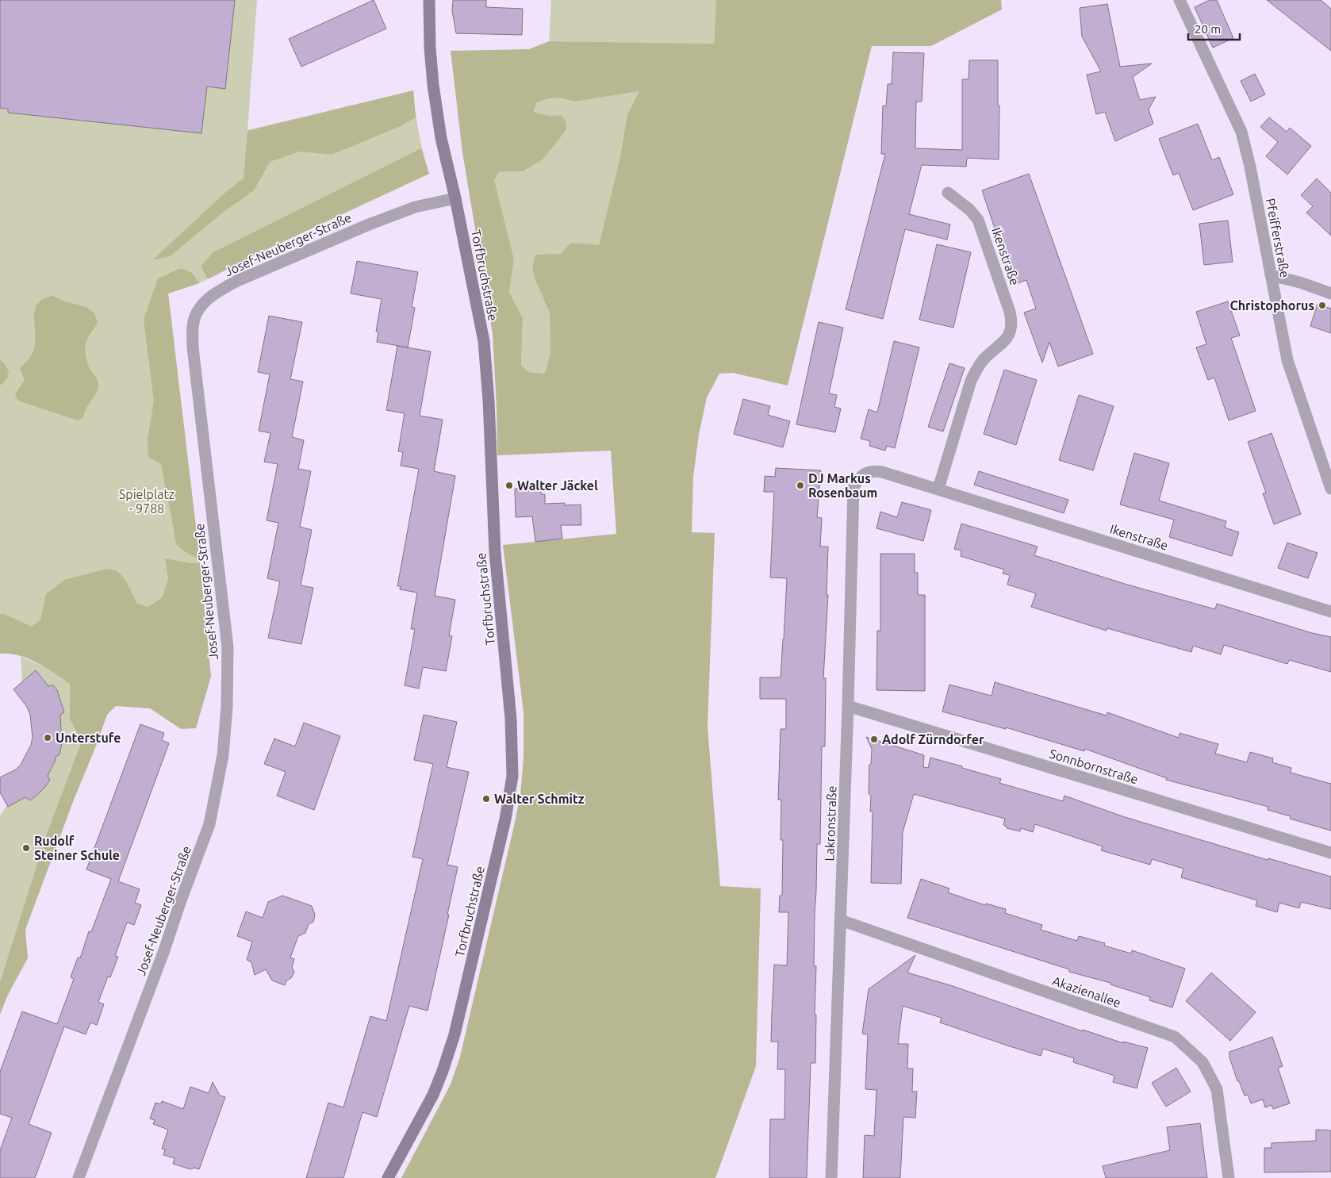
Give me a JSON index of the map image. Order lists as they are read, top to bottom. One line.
{"streets":{"main road":["Torfbruchstraße"],"street":["Pfeifferstraße","Josef-Neuberger-Straße","Ikenstraße","Sonnbornstraße","Lakronstraße","Akazienallee"]},"crossings":[["Josef-Neuberger-Straße","Torfbruchstraße"],["Ikenstraße","Lakronstraße"],["Sonnbornstraße","Lakronstraße"],["Lakronstraße","Akazienallee"]],"parks":["Spielplatz - 9788"],"places":["Christophorus","Walter Jäckel","DJ Markus Rosenbaum","Unterstufe","Adolf Zürndorfer","Walter Schmitz","Rudolf Steiner Schule"],"scale_bar":"20 m"}
